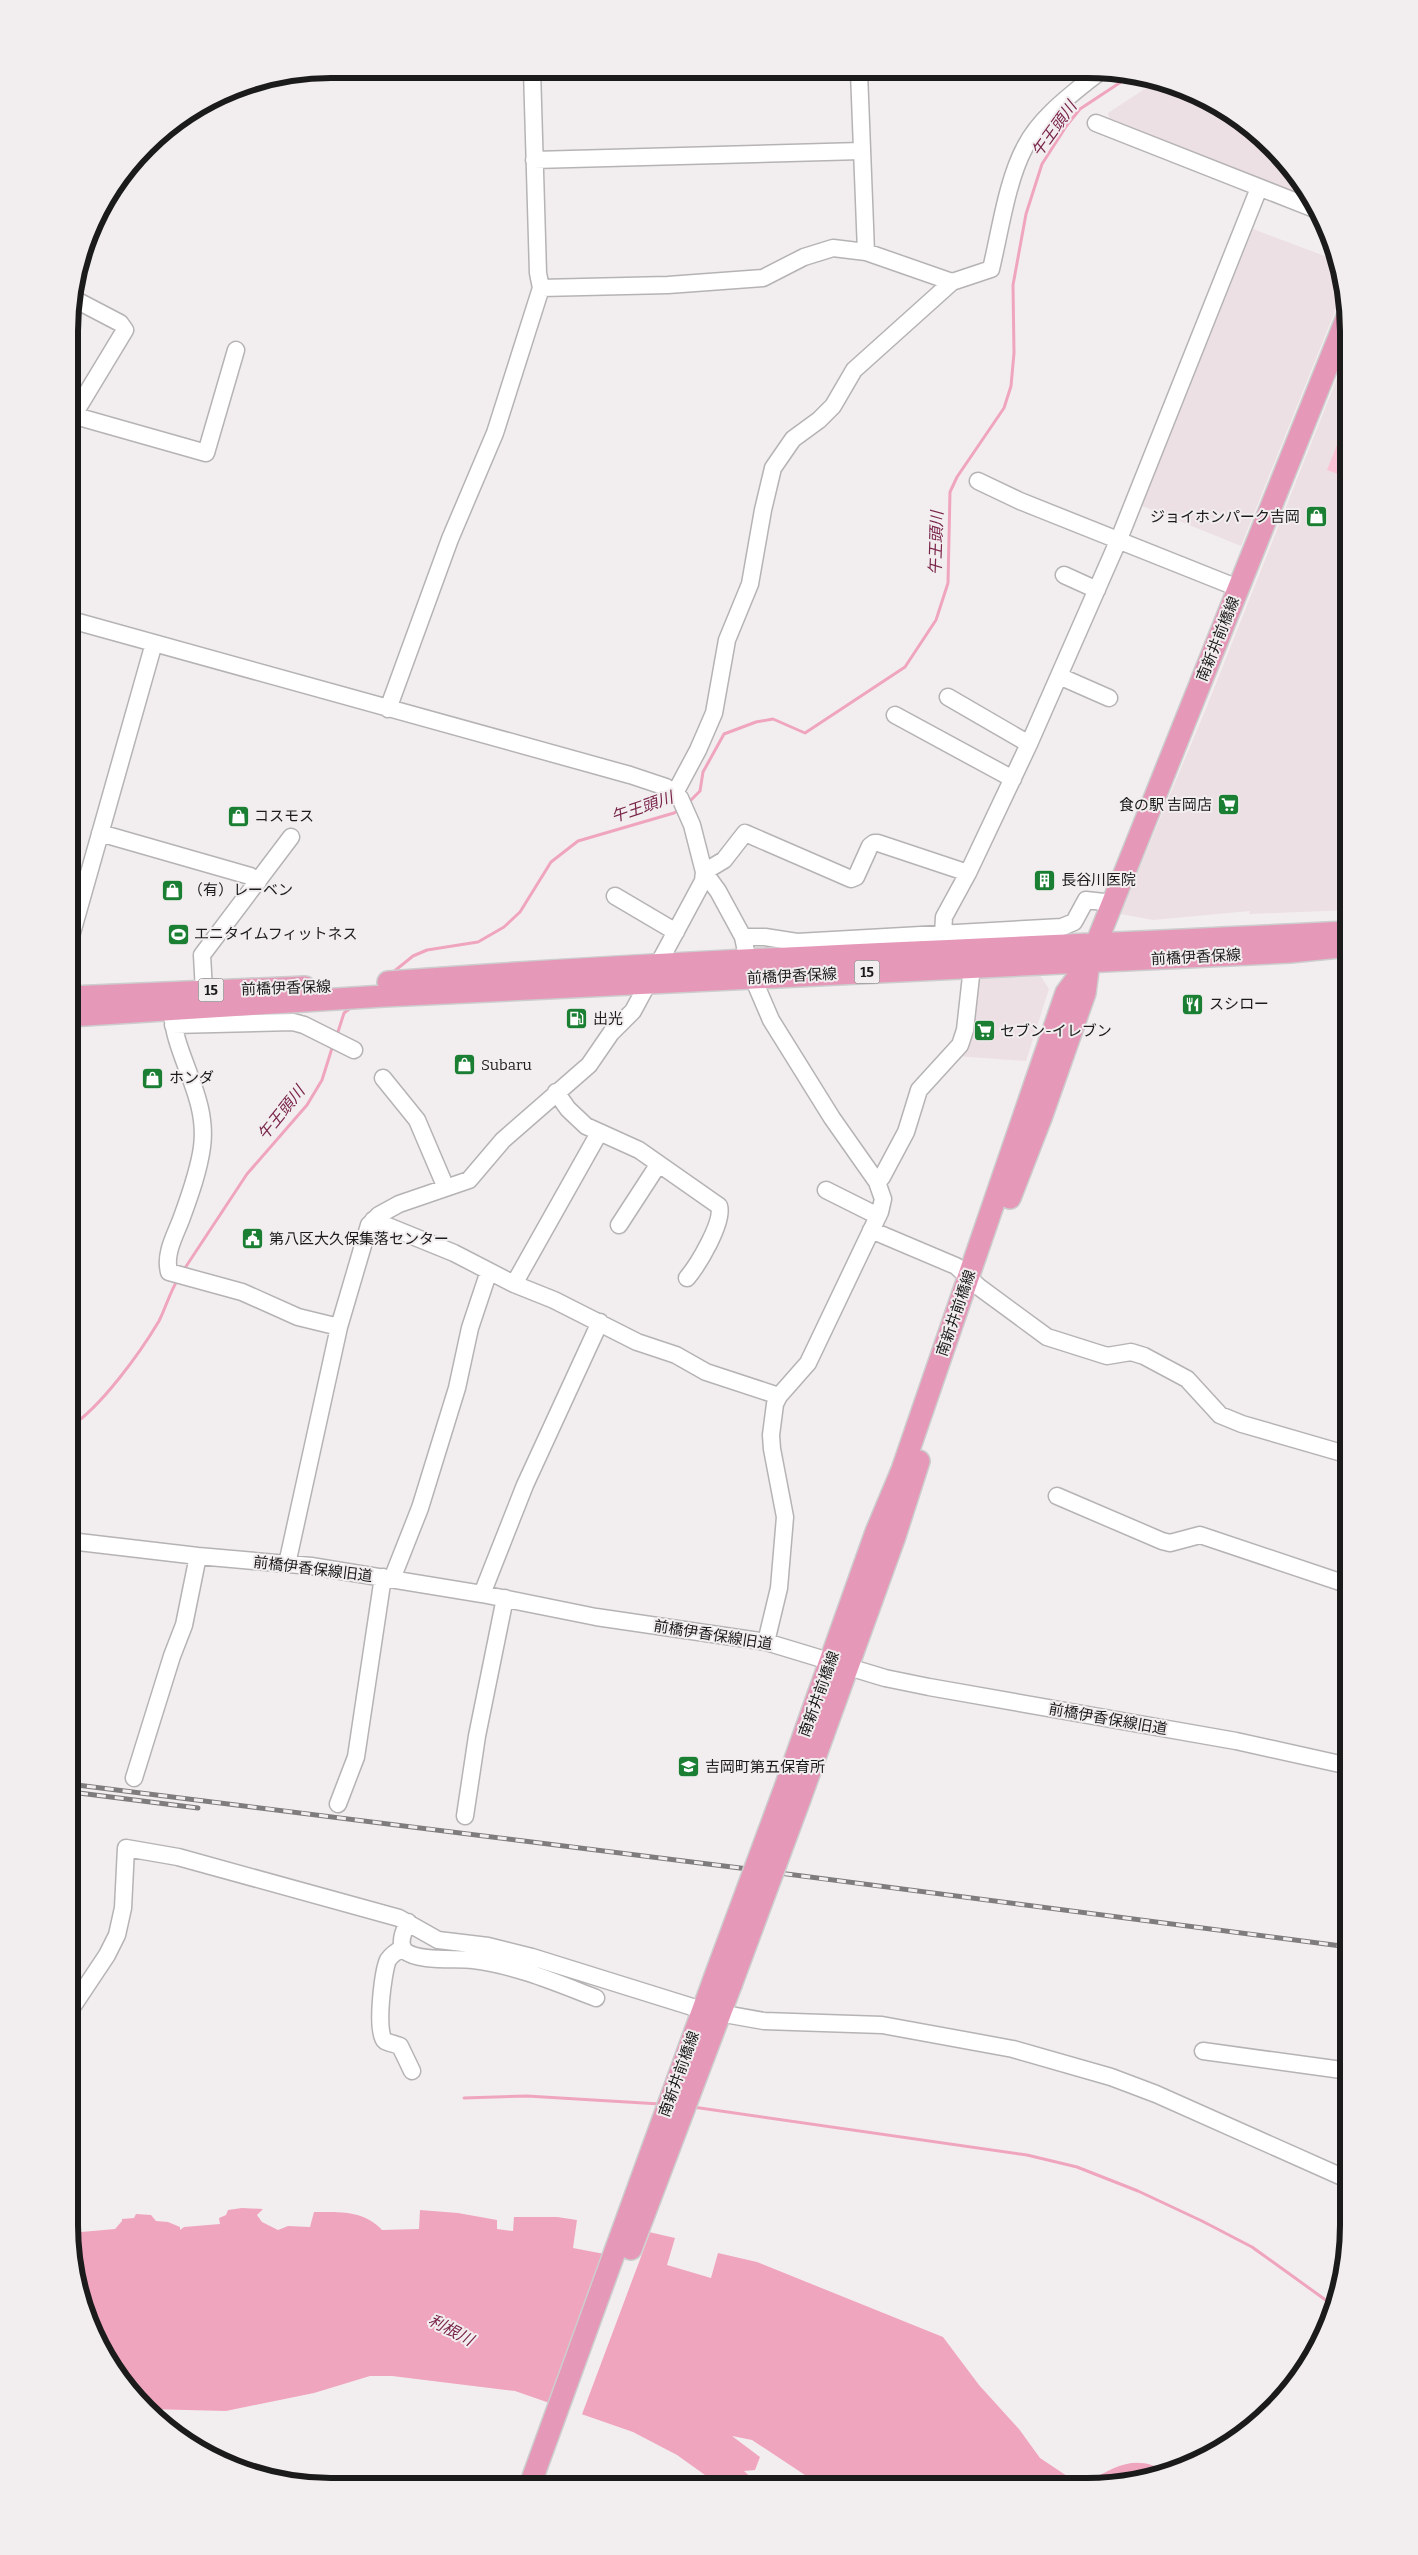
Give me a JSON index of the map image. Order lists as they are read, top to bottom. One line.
{"streets":{"main road":["南新井前橋線","前橋伊香保線","15"],"street":["前橋伊香保線旧道"]},"crossings":[["南新井前橋線","前橋伊香保線"],["南新井前橋線","前橋伊香保線旧道"]],"water":["午王頭川","利根川"],"places":{"shop":["ジョイホンパーク吉岡","コスモス","（有）レーベン","Subaru","ホンダ"],"supermarket":["食の駅 吉岡店","セブン-イレブン"],"building":["長谷川医院"],"sports":["エニタイムフィットネス"],"restaurant":["スシロー"],"fuel station":["出光"],"public building":["第八区大久保集落センター"],"school or university":["吉岡町第五保育所"]}}
